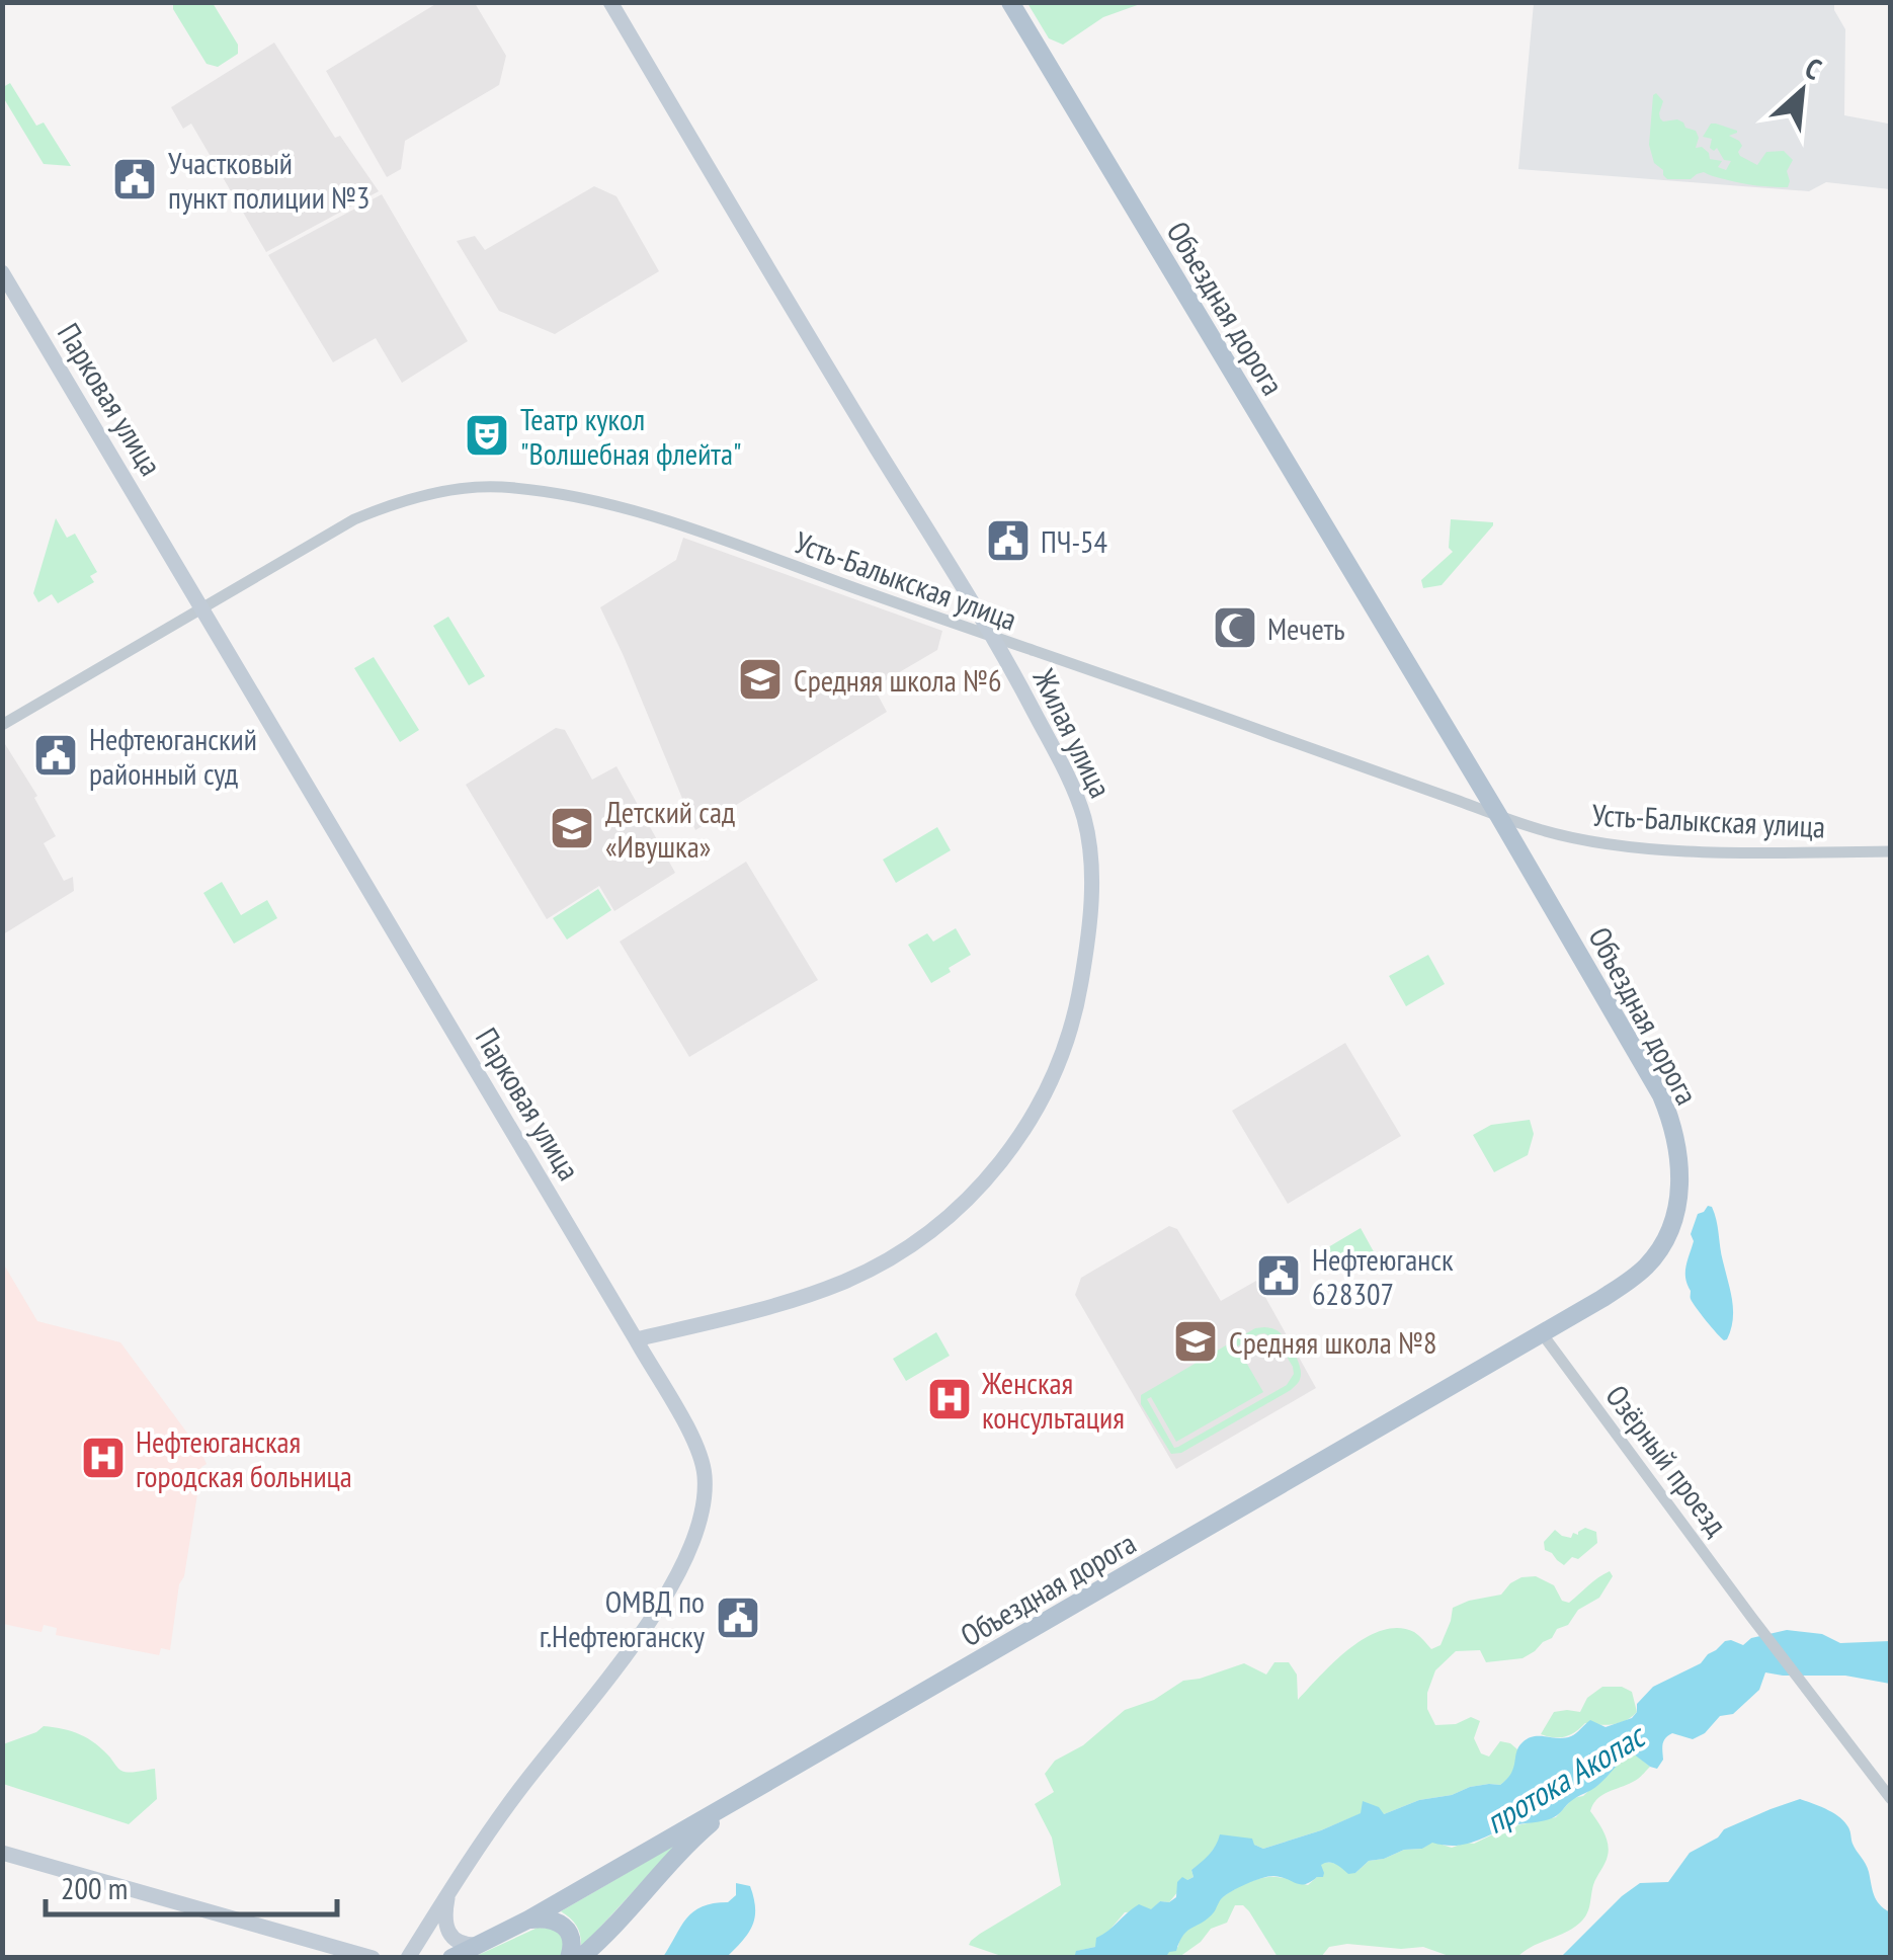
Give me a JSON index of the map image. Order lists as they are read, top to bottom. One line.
{"streets":{"main road":["Объездная дорога","Парковая улица","Жилая улица"],"street":["Усть-Балыкская улица","Озёрный проезд"]},"crossings":[["Объездная дорога","Усть-Балыкская улица"],["Объездная дорога","Озёрный проезд"],["Парковая улица","Усть-Балыкская улица"],["Парковая улица","Жилая улица"],["Усть-Балыкская улица","Жилая улица"]],"water":["протока Акопас"],"places":{"public building":["Участковый пункт полиции №3","ПЧ-54","Нефтеюганский районный суд","Нефтеюганск 628307","ОМВД по г.Нефтеюганску"],"theatre":["Театр кукол \"Волшебная флейта\""],"mosque":["Мечеть"],"school or university":["Средняя школа №6","Детский сад «Ивушка»","Средняя школа №8"],"hospital":["Женская консультация","Нефтеюганская городская больница"]},"scale_bar":"200 m","north":"top right"}
